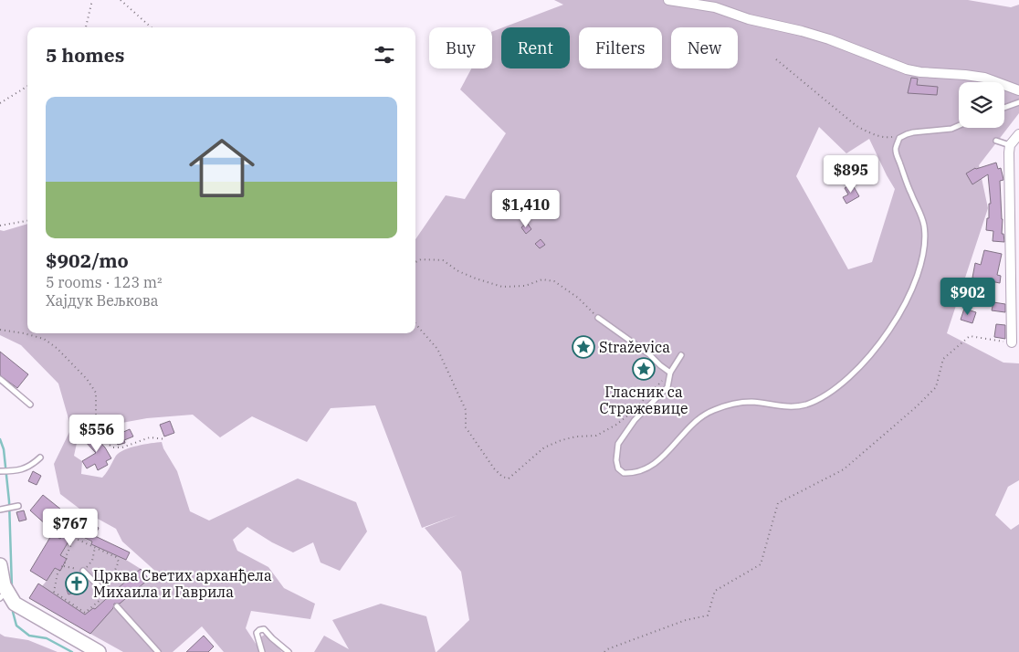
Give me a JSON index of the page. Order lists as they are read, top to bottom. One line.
{"places":{"place":["Straževica","Гласник са Стражевице"],"church":["Црква Светих арханђела Михаила и Гаврила"]},"page":{"chip":["Buy","Rent","Filters","New"],"heading":"5 homes","list":[{"name":"$902/mo","note":"5 rooms · 123 m² · Хајдук Вељкова"}],"price":["$895","$1,410","$902","$556","$767"]}}
